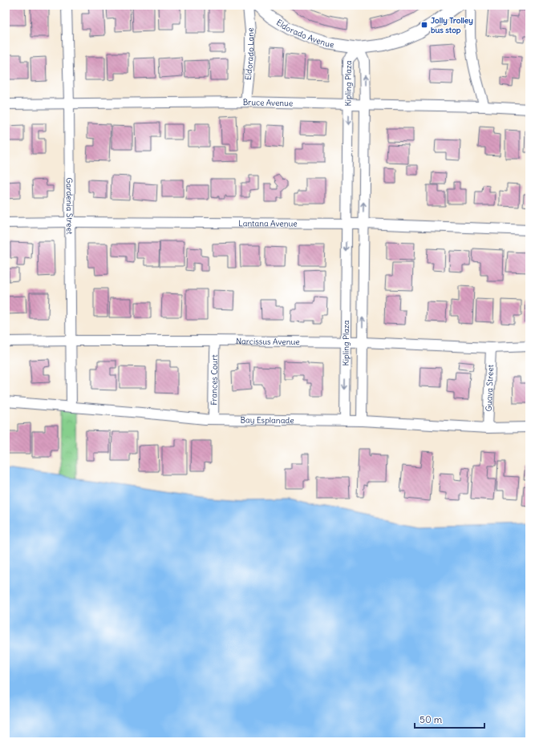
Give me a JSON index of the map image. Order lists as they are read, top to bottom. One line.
{"streets":{"street":["Eldorado Avenue","Eldorado Lane","Kipling Plaza","Bruce Avenue","Gardenia Street","Lantana Avenue","Narcissus Avenue","Frances Court","Guava Street","Bay Esplanade"]},"crossings":[["Eldorado Avenue","Kipling Plaza"],["Eldorado Lane","Bruce Avenue"],["Kipling Plaza","Bruce Avenue"],["Kipling Plaza","Lantana Avenue"],["Kipling Plaza","Narcissus Avenue"],["Kipling Plaza","Bay Esplanade"],["Bruce Avenue","Gardenia Street"],["Gardenia Street","Lantana Avenue"],["Gardenia Street","Narcissus Avenue"],["Gardenia Street","Bay Esplanade"],["Narcissus Avenue","Frances Court"],["Narcissus Avenue","Guava Street"],["Frances Court","Bay Esplanade"],["Guava Street","Bay Esplanade"]],"places":{"transit":["Jolly Trolley bus stop"]},"scale_bar":"50 m"}
